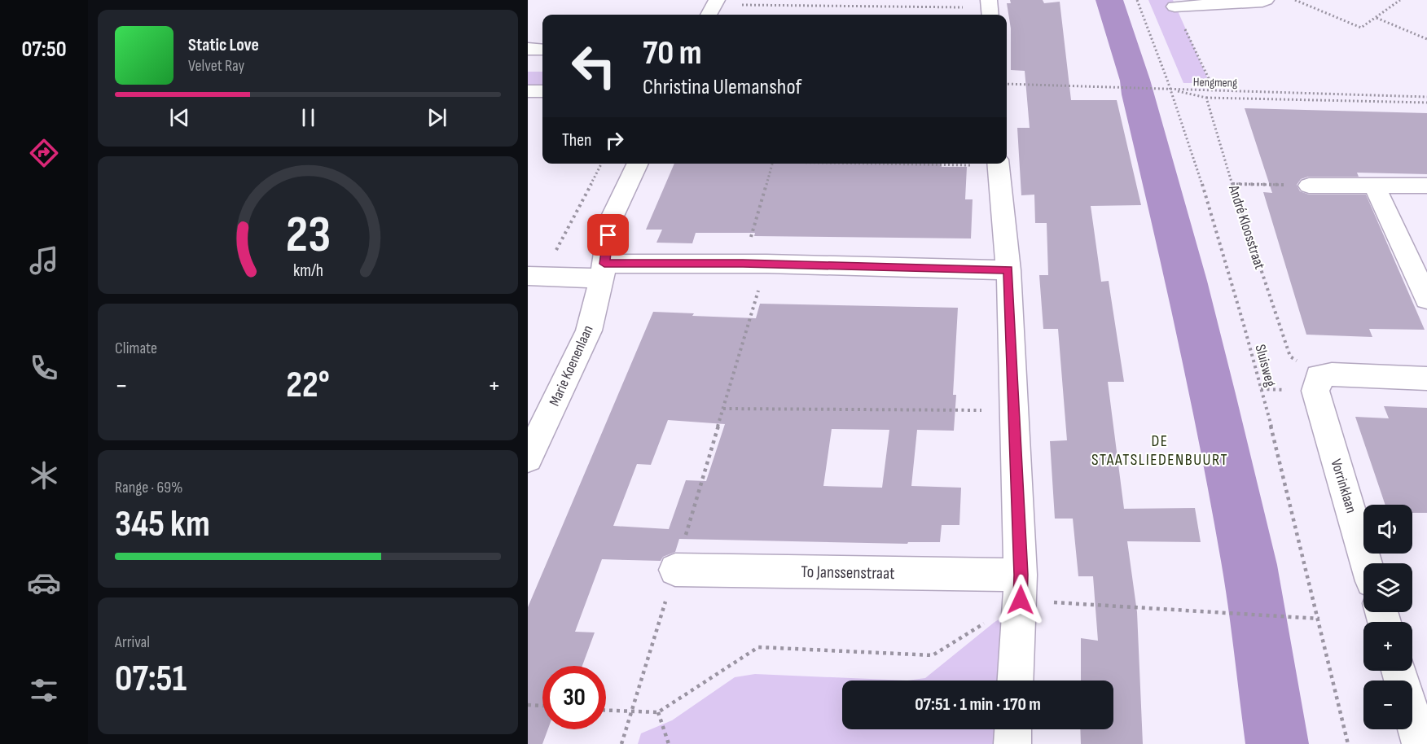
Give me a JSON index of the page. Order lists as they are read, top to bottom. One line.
{"streets":{"street":["Marie Koenenlaan","Vorrinklaan","To Janssenstraat"],"path":["Hengmeng","André Kloosstraat","Sluisweg"]},"crossings":[["Hengmeng","Sluisweg"],["André Kloosstraat","Vorrinklaan"]],"districts":["DE STAATSLIEDENBUURT"],"page":{"tabs":"07:50","turn":["70 m","Christina Ulemanshof"],"song":["Static Love","Velvet Ray"],"then":"Then","tile":["Climate",["Range · 69%","345 km"],["Arrival","07:51"]],"heat":["−","22°","+"],"map_buttons":["+","−"],"limit":"30","trip":"07:51 · 1 min · 170 m","gauge":["23","km/h"]}}
